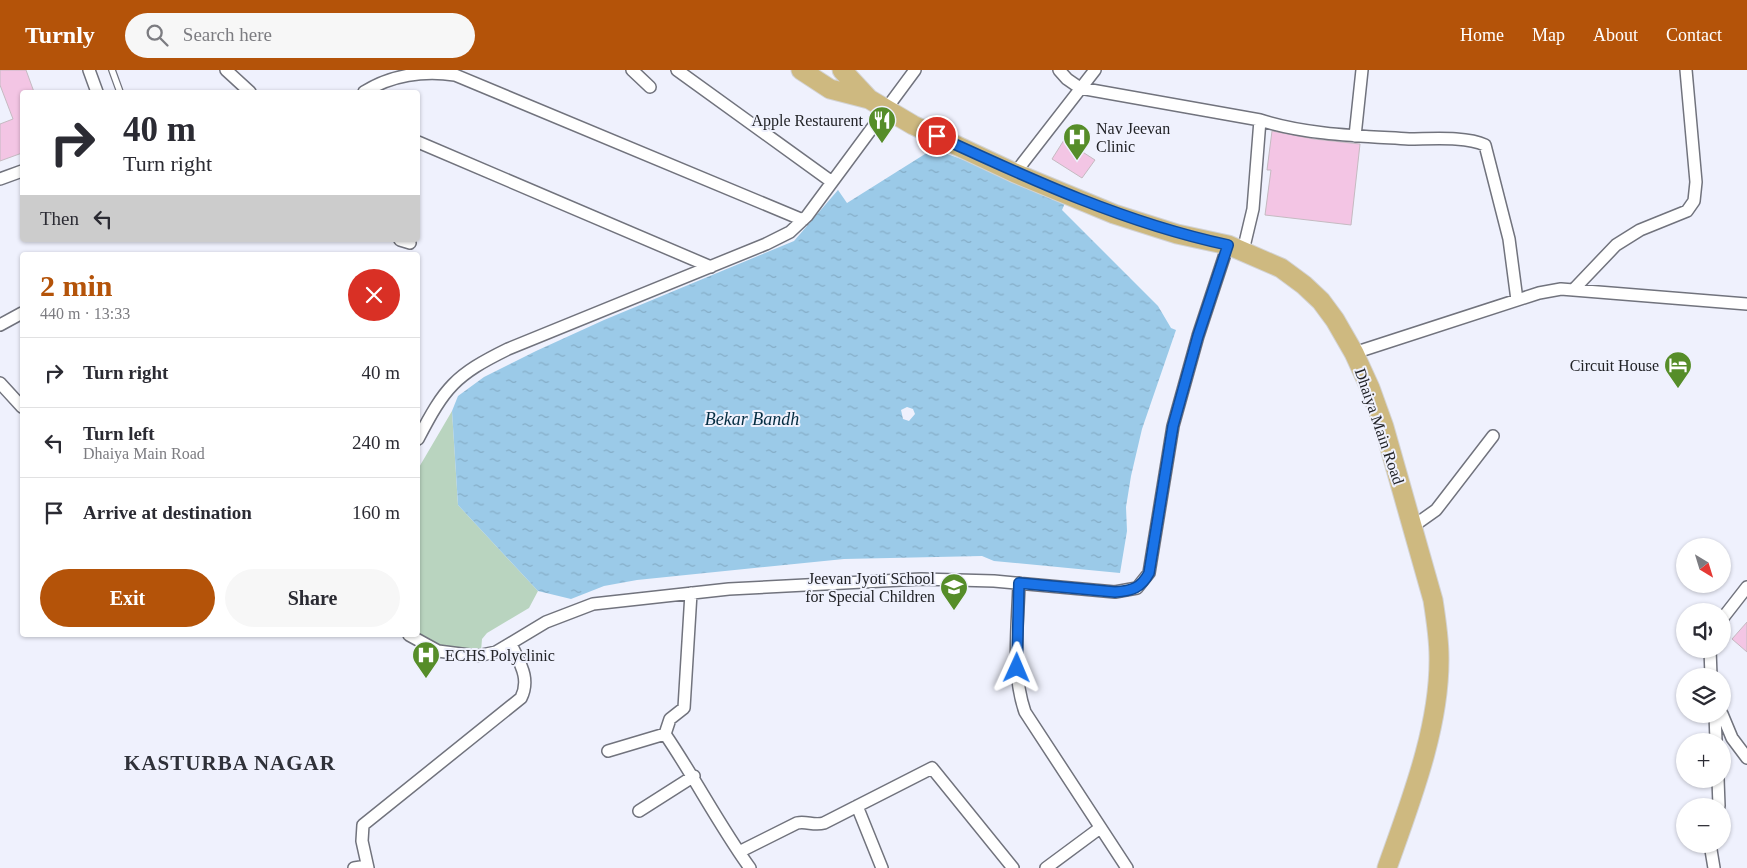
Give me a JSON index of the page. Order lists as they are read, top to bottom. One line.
{"streets":{"main road":["Dhaiya Main Road"]},"districts":["KASTURBA NAGAR"],"water":["Bekar Bandh"],"places":{"restaurant":["Apple Restaurent"],"hospital":["Nav Jeevan Clinic","ECHS Polyclinic"],"hotel":["Circuit House"],"school or university":["Jeevan Jyoti School for Special Children"]},"north":"bottom right","page":{"header":"Turnly","search":"Search here","nav":["Home","Map","About","Contact"],"turn":["40 m","Turn right"],"then":"Then","heading":["2 min","440 m · 13:33"],"list":[{"name":"Turn right","value":"40 m"},{"name":"Turn left","note":"Dhaiya Main Road","value":"240 m"},{"name":"Arrive at destination","value":"160 m"}],"map_buttons":["+","−"],"buttons":["Exit","Share"]}}
